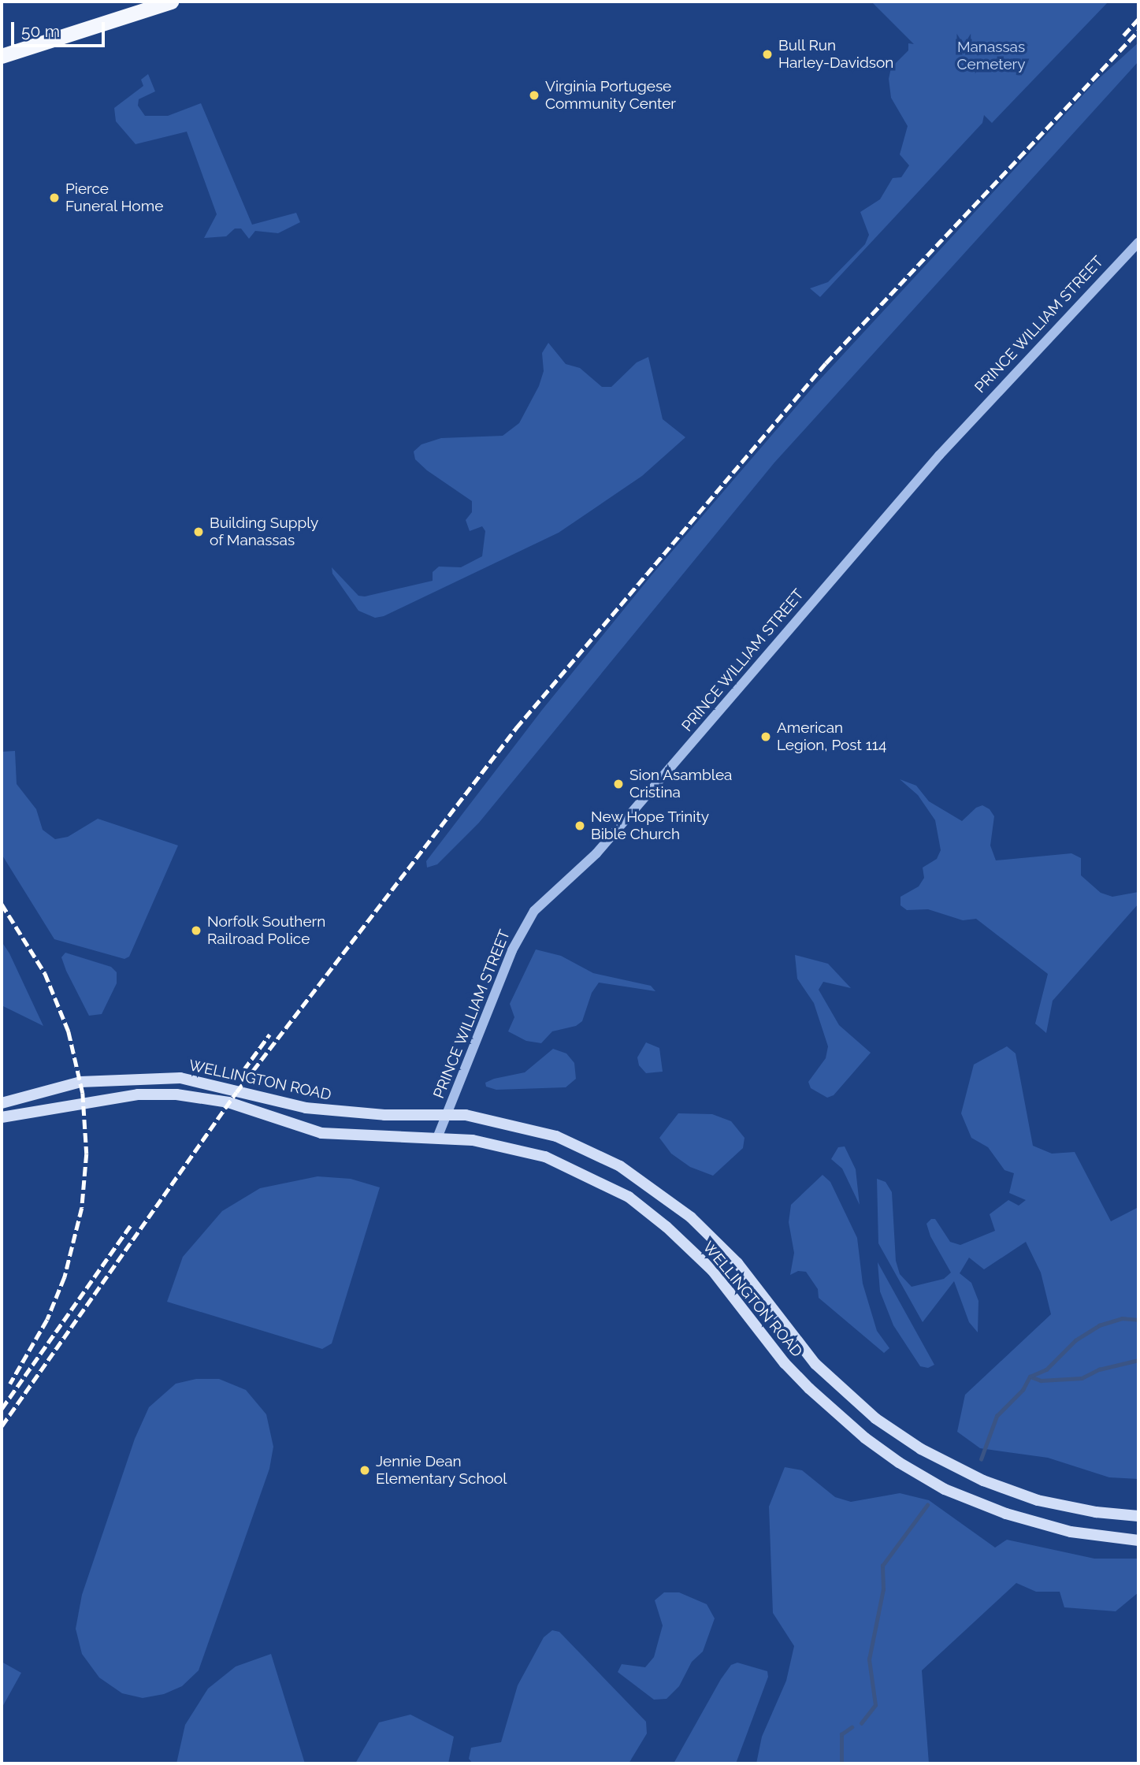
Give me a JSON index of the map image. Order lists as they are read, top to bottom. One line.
{"streets":{"main road":["WELLINGTON ROAD"],"street":["PRINCE WILLIAM STREET"]},"crossings":[["PRINCE WILLIAM STREET","WELLINGTON ROAD"]],"parks":["Manassas Cemetery"],"places":["Bull Run Harley-Davidson","Virginia Portugese Community Center","Pierce Funeral Home","Building Supply of Manassas","American Legion, Post 114","Sion Asamblea Cristina","New Hope Trinity Bible Church","Norfolk Southern Railroad Police","Jennie Dean Elementary School"],"scale_bar":"50 m"}
